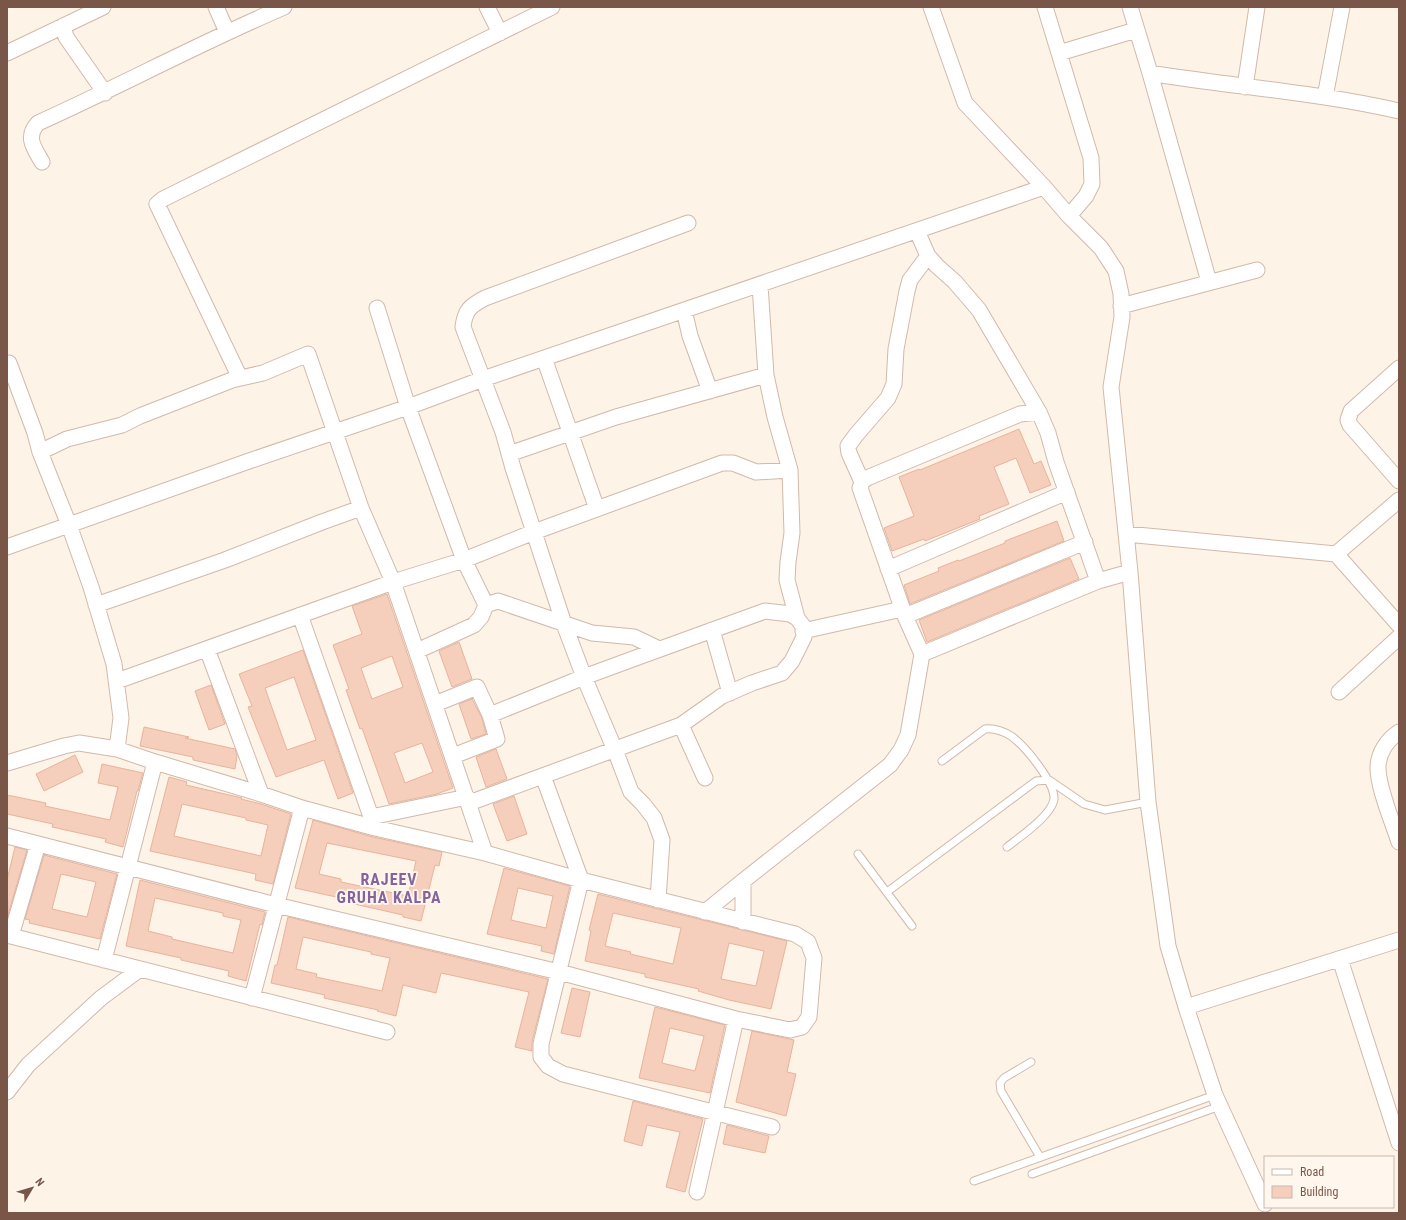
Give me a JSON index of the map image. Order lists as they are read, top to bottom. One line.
{"districts":["RAJEEV GRUHA KALPA"],"legend":["Road","Building"],"north":"top right"}
